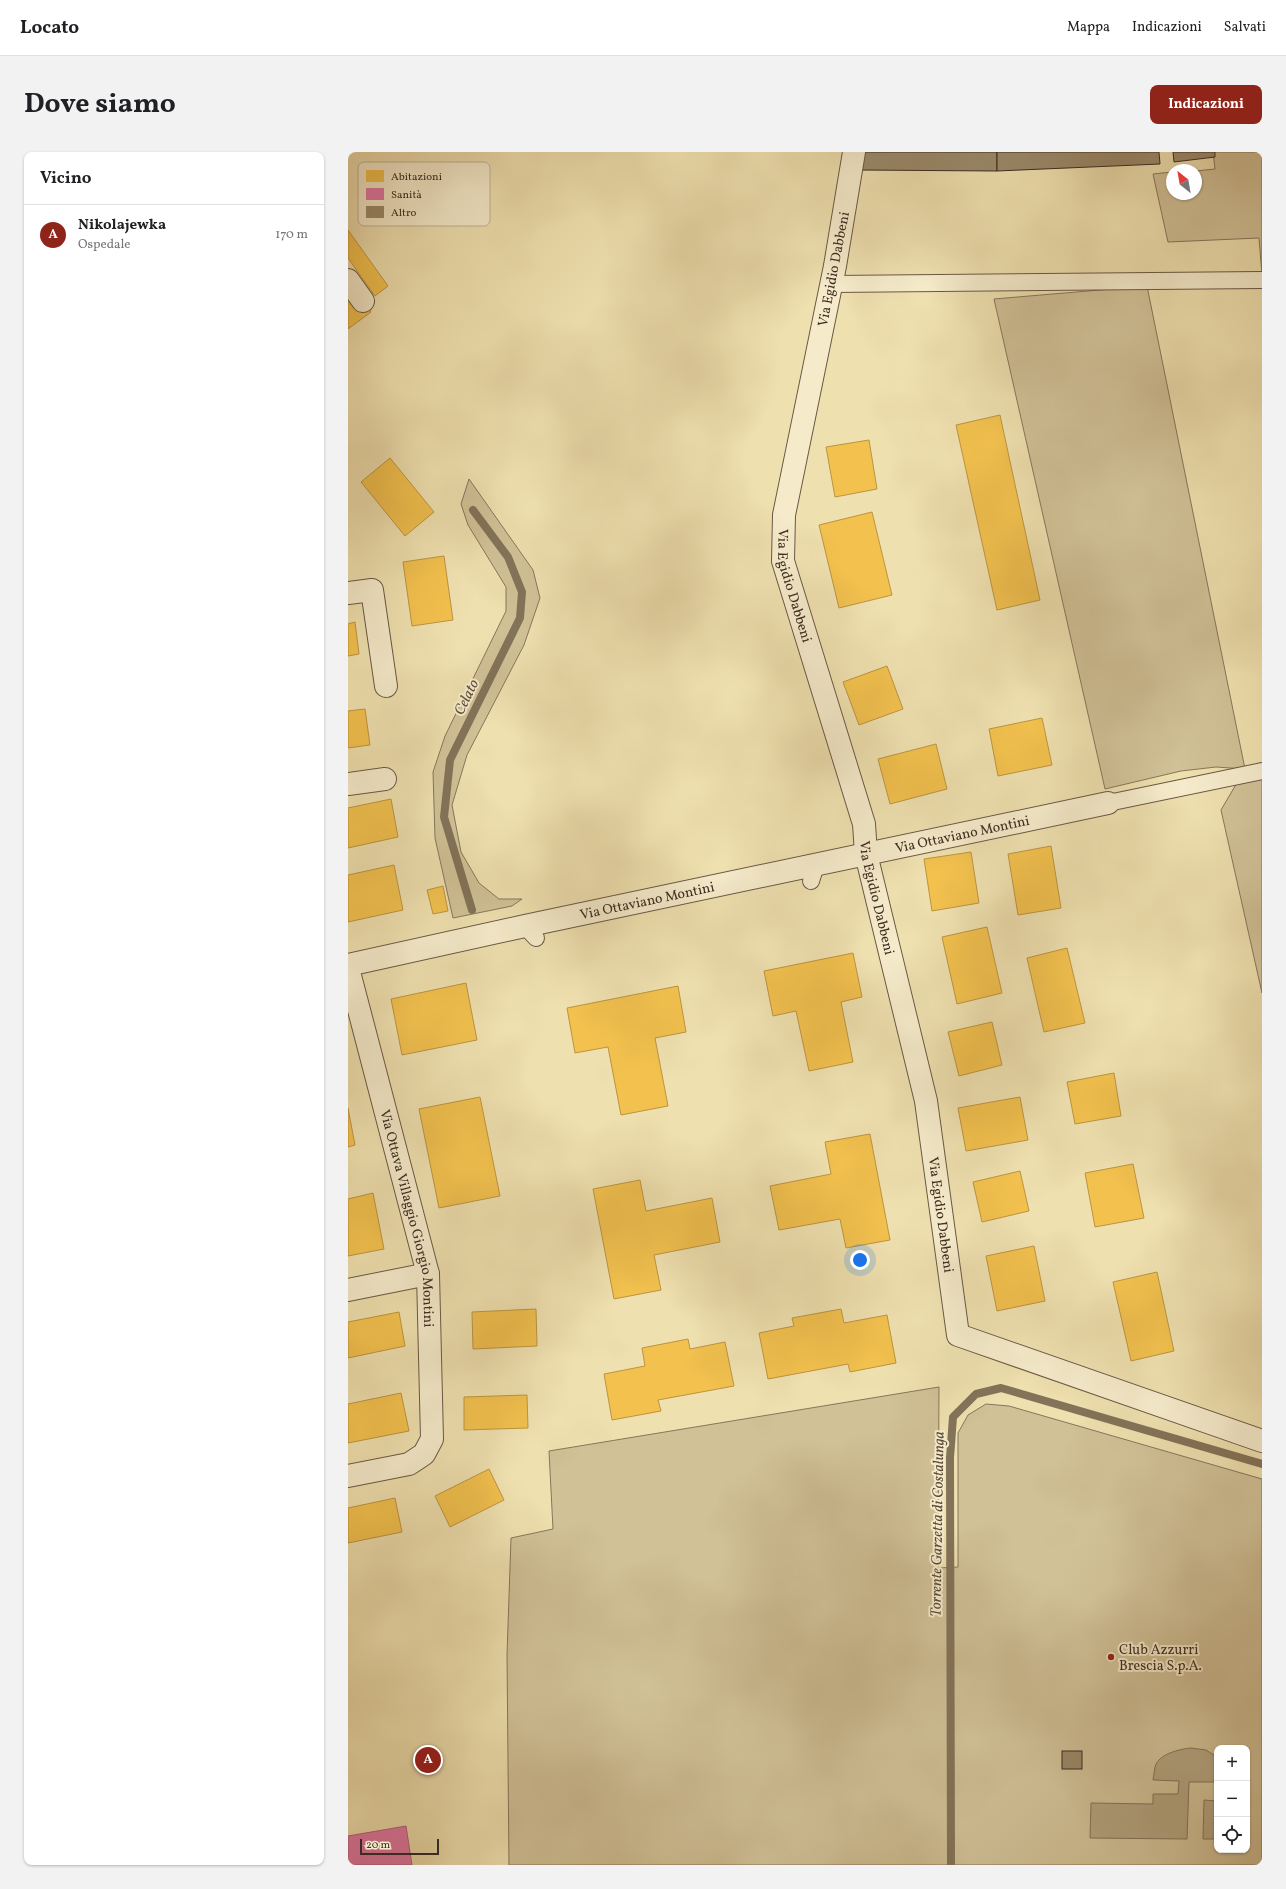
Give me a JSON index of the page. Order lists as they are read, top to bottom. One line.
{"streets":{"street":["Via Egidio Dabbeni","Via Ottaviano Montini","Via Ottava Villaggio Giorgio Montini"]},"crossings":[["Via Egidio Dabbeni","Via Ottaviano Montini"]],"water":["Celato","Torrente Garzetta di Costalunga"],"places":["Club Azzurri Brescia S.p.A."],"legend":["Abitazioni","Sanità","Altro"],"scale_bar":"20 m","north":"top left","page":{"header":"Locato","nav":["Mappa","Indicazioni","Salvati"],"title":"Dove siamo","buttons":"Indicazioni","heading":"Vicino","list":[{"mark":"A","name":"Nikolajewka","note":"Ospedale","value":"170 m"}],"map_buttons":["+","−"],"pins":"A","scale":"20 m"}}
